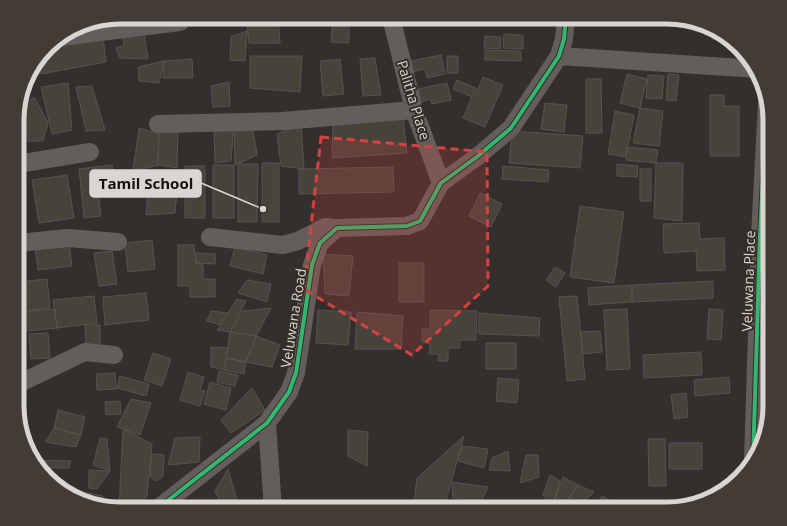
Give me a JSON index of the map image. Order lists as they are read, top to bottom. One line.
{"streets":{"street":["Palitha Place","Veluwana Place","Veluwana Road"]},"places":["Tamil School"]}
